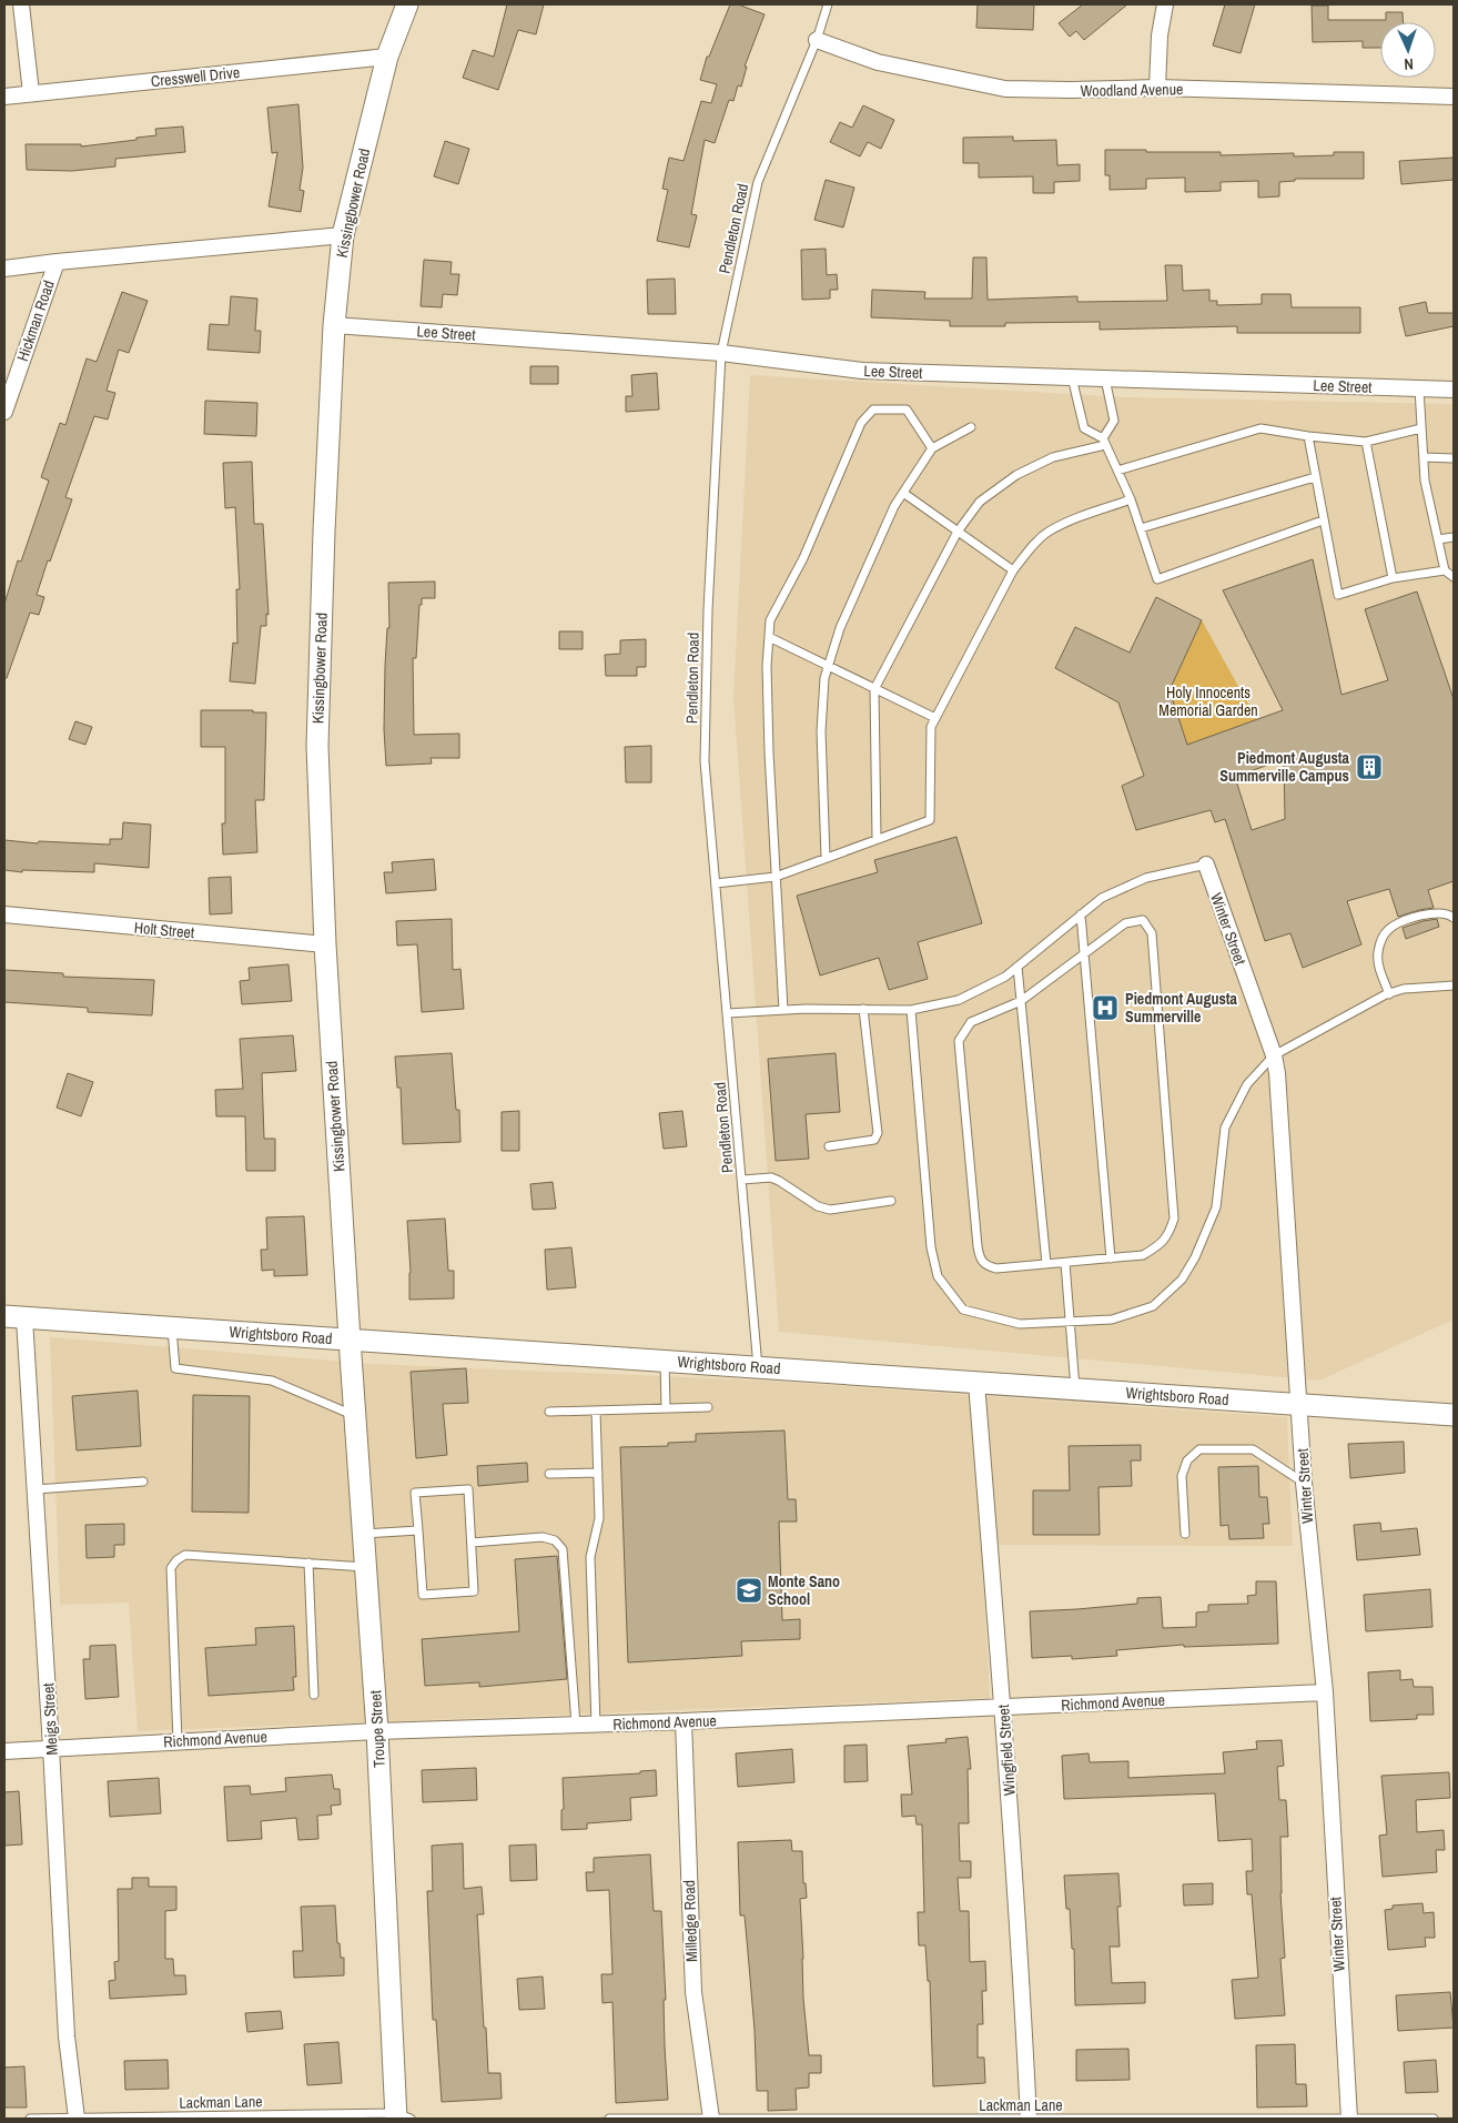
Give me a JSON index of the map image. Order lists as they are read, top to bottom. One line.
{"streets":{"street":["Cresswell Drive","Woodland Avenue","Kissingbower Road","Hickman Road","Lee Street","Winter Street","Holt Street","Wrightsboro Road","Richmond Avenue","Meigs Street","Troupe Street","Wingfield Street","Milledge Road"],"lane":["Pendleton Road","Lackman Lane"]},"crossings":[["Cresswell Drive","Kissingbower Road"],["Woodland Avenue","Pendleton Road"],["Kissingbower Road","Lee Street"],["Kissingbower Road","Holt Street"],["Kissingbower Road","Wrightsboro Road"],["Kissingbower Road","Troupe Street"],["Pendleton Road","Lee Street"],["Pendleton Road","Wrightsboro Road"],["Winter Street","Wrightsboro Road"],["Winter Street","Richmond Avenue"],["Winter Street","Lackman Lane"],["Wrightsboro Road","Meigs Street"],["Wrightsboro Road","Troupe Street"],["Wrightsboro Road","Wingfield Street"],["Richmond Avenue","Meigs Street"],["Richmond Avenue","Troupe Street"],["Richmond Avenue","Wingfield Street"],["Richmond Avenue","Milledge Road"],["Meigs Street","Lackman Lane"],["Troupe Street","Lackman Lane"],["Wingfield Street","Lackman Lane"],["Milledge Road","Lackman Lane"]],"parks":["Holy Innocents Memorial Garden"],"places":{"building":["Piedmont Augusta Summerville Campus"],"hospital":["Piedmont Augusta Summerville"],"school or university":["Monte Sano School"]},"north":"bottom"}
